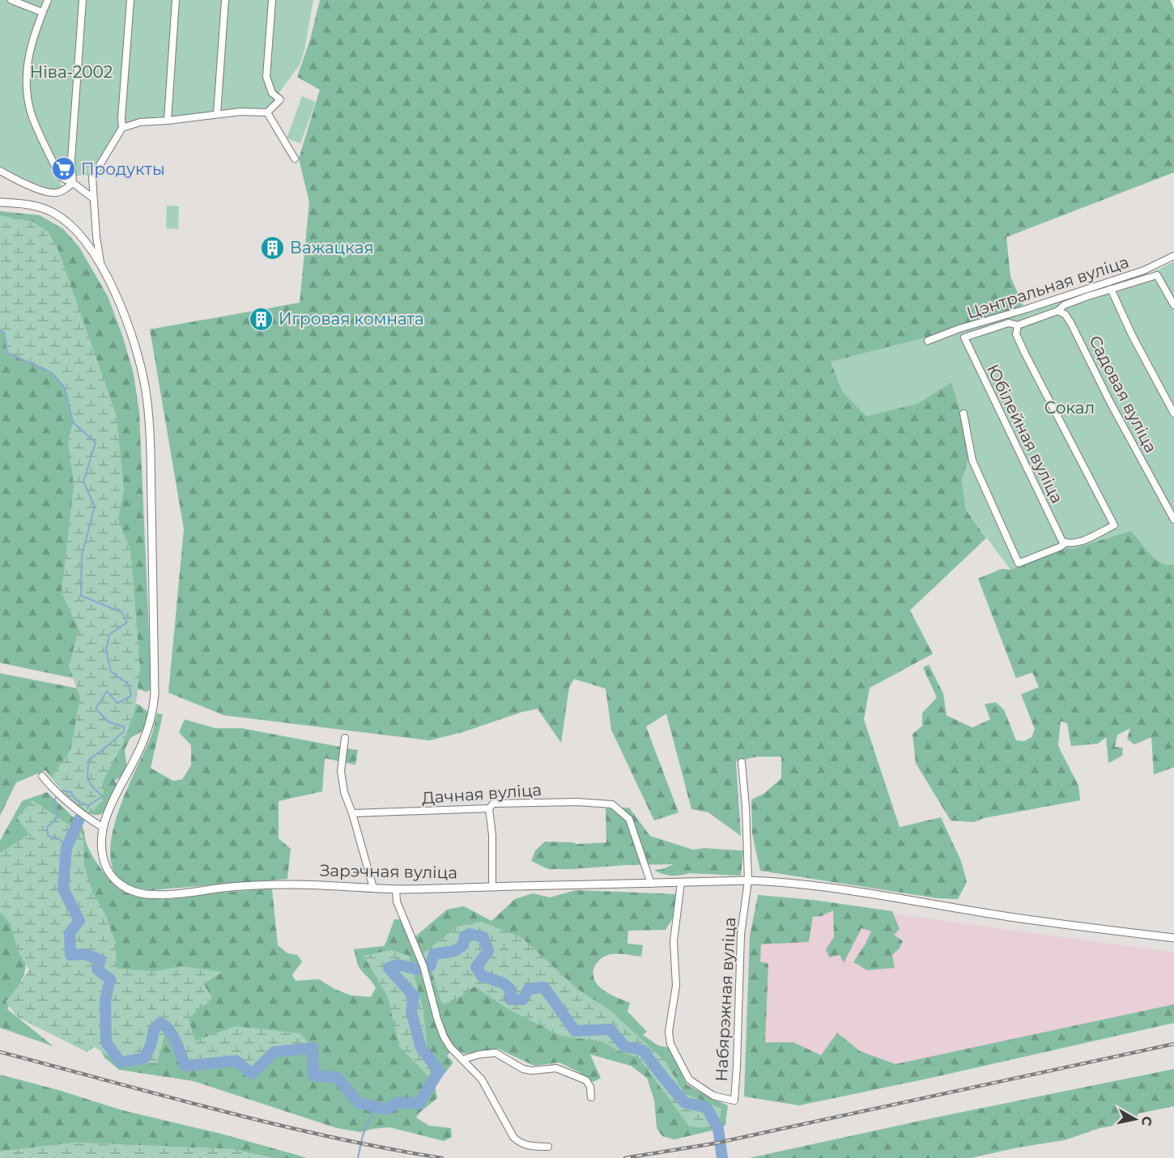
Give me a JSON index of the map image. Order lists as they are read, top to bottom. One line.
{"streets":{"street":["Цэнтральная вуліца","Садовая вуліца","Юбілейная вуліца","Дачная вуліца","Зарэчная вуліца","Набярэжная вуліца"]},"crossings":[["Дачная вуліца","Зарэчная вуліца"],["Зарэчная вуліца","Набярэжная вуліца"]],"parks":["Ніва-2002","Сокал"],"places":{"supermarket":["Продукты"],"building":["Важацкая","Игровая комната"]},"north":"right"}
